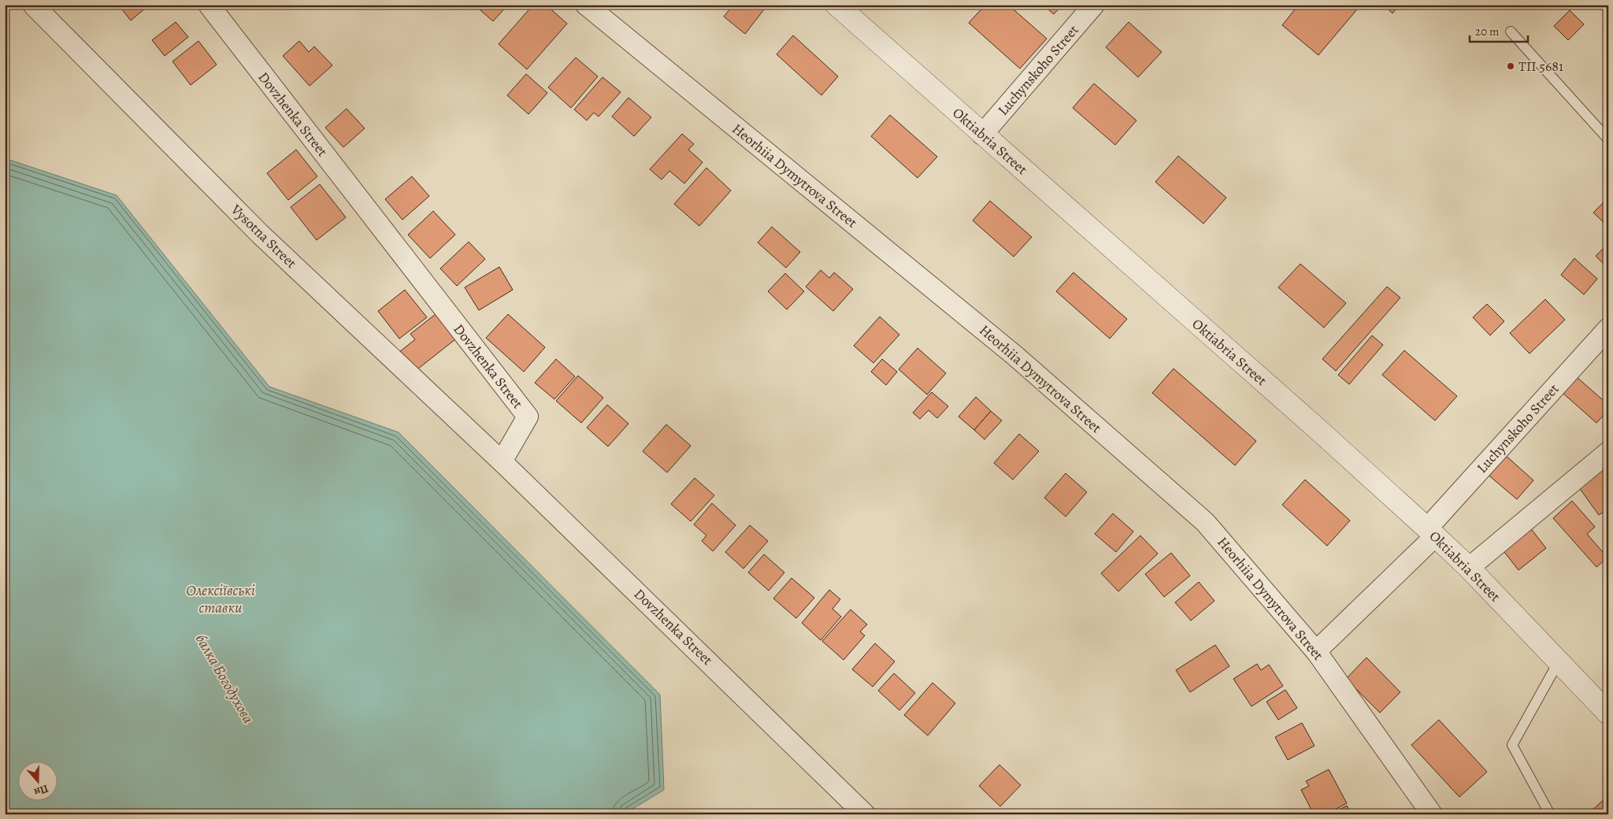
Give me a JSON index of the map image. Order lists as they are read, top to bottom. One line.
{"streets":{"street":["Luchynskoho Street","Dovzhenka Street","Oktiabria Street","Heorhiia Dymytrova Street","Vysotna Street"]},"crossings":[["Luchynskoho Street","Oktiabria Street"],["Luchynskoho Street","Heorhiia Dymytrova Street"],["Dovzhenka Street","Vysotna Street"]],"water":["Олексіївські ставки","балка Богодухова"],"places":["ТП 5681"],"scale_bar":"20 m","north":"bottom"}
